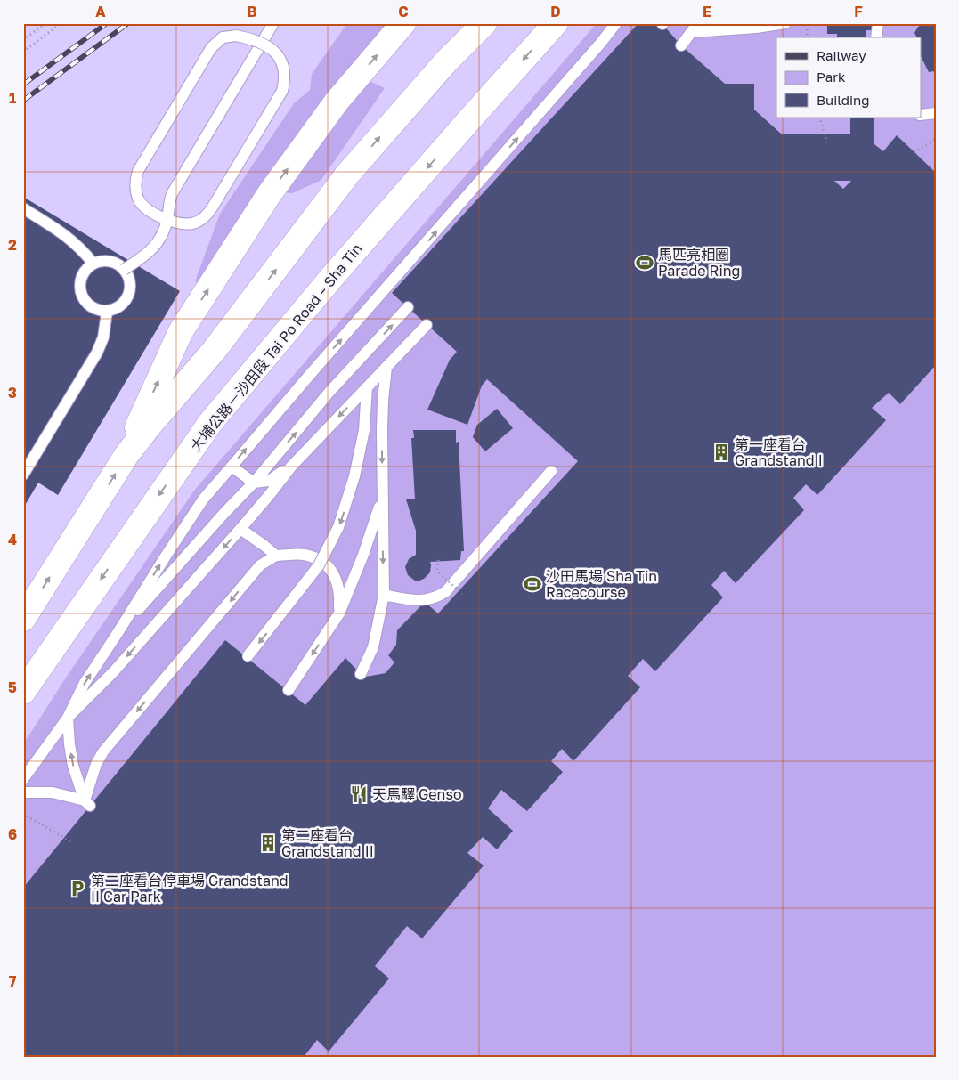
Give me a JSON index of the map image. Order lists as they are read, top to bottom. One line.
{"streets":{"highway":["大埔公路－沙田段 Tai Po Road – Sha Tin"]},"places":{"sports":["馬匹亮相圈 Parade Ring","沙田馬場 Sha Tin Racecourse"],"building":["第一座看台 Grandstand I","第二座看台 Grandstand II"],"restaurant":["天馬驛 Genso"],"parking":["第二座看台停車場 Grandstand II Car Park"]},"legend":["Railway","Park","Building"],"grid":{"columns":["A","B","C","D","E","F"],"rows":["1","2","3","4","5","6","7"]}}
